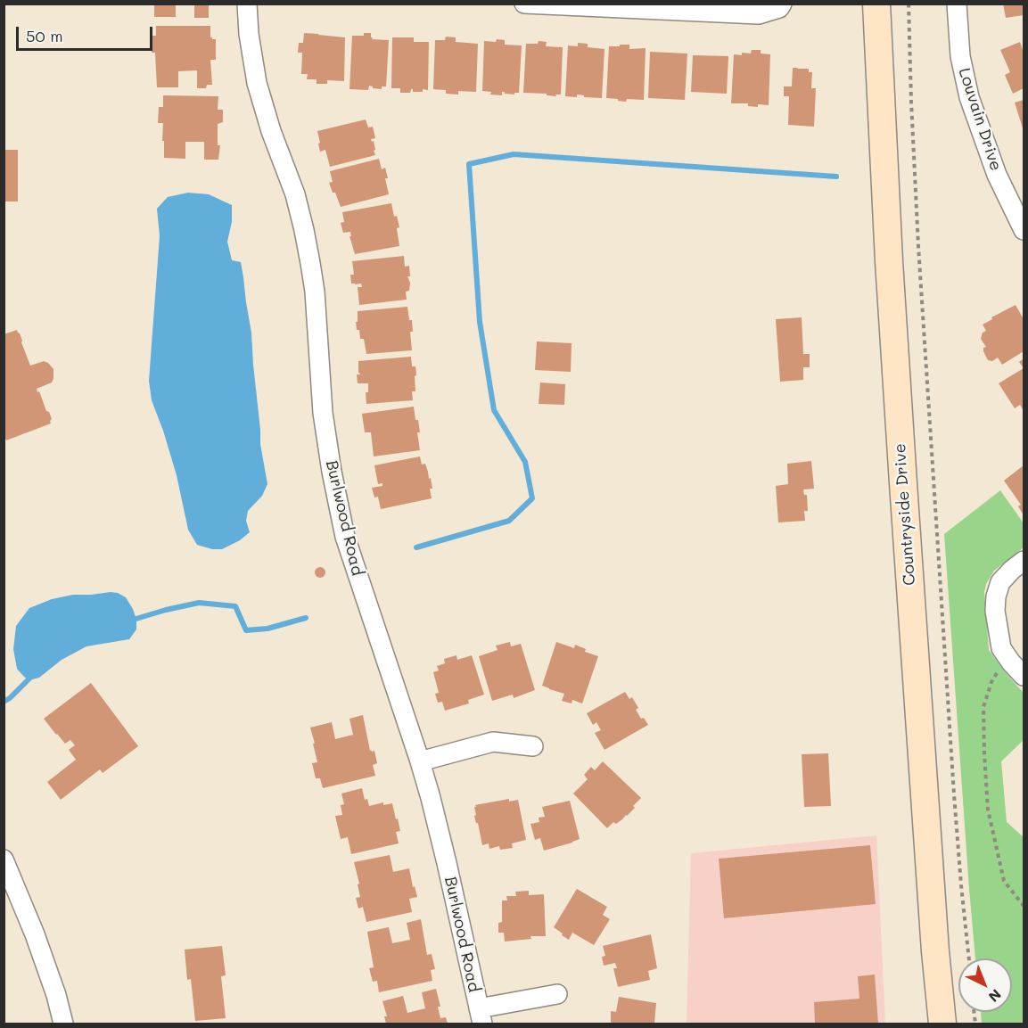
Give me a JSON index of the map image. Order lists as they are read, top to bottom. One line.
{"streets":{"main road":["Countryside Drive"],"street":["Louvain Drive","Burlwood Road"]},"scale_bar":"50 m","north":"bottom right"}
